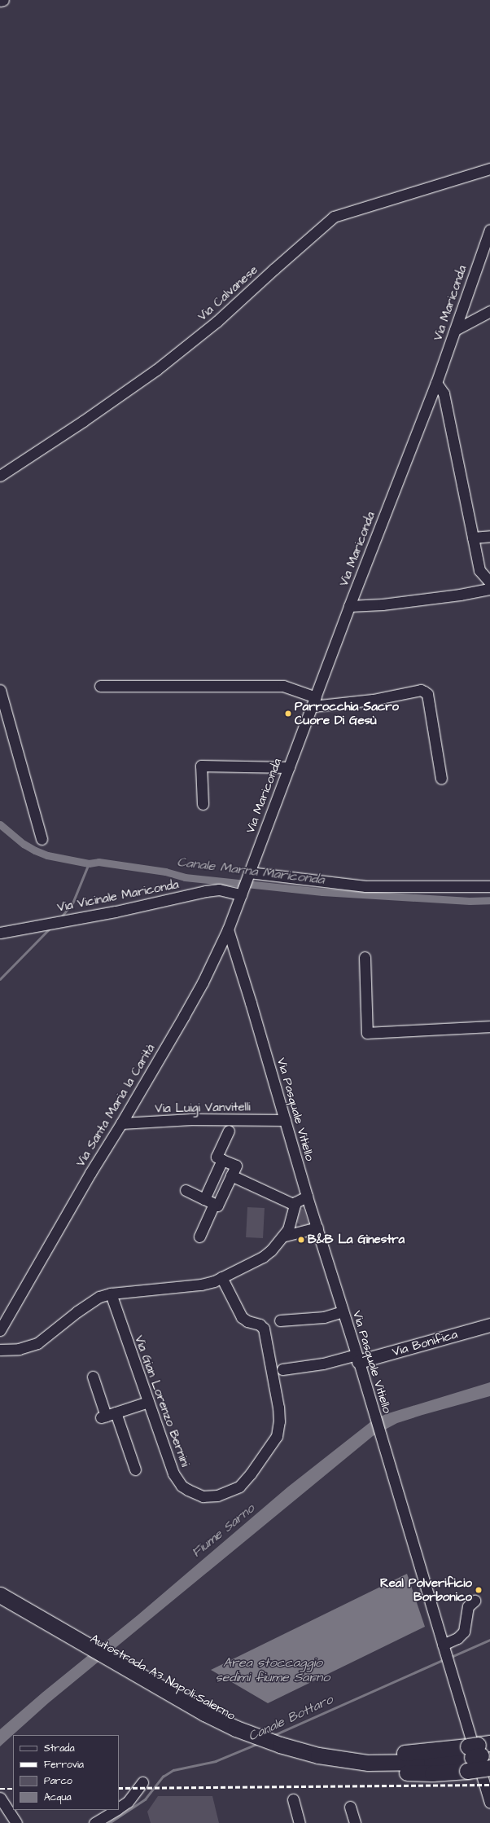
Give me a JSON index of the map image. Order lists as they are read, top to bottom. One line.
{"streets":{"highway":["Autostrada A3 Napoli-Salerno"],"main road":["Via Bonifica"],"street":["Via Calvanese","Via Mariconda","Via Vicinale Mariconda","Via Santa Maria la Carità","Via Luigi Vanvitelli","Via Pasquale Vitiello","Via Gian Lorenzo Bernini"]},"crossings":[["Via Mariconda","Via Vicinale Mariconda"],["Via Mariconda","Via Santa Maria la Carità"],["Via Vicinale Mariconda","Via Santa Maria la Carità"],["Via Santa Maria la Carità","Via Luigi Vanvitelli"],["Via Santa Maria la Carità","Via Pasquale Vitiello"],["Via Luigi Vanvitelli","Via Pasquale Vitiello"],["Via Pasquale Vitiello","Via Bonifica"]],"water":["Canale Marna Mariconda","Fiume Sarno","Area stoccaggio sedimi fiume Sarno","Canale Bottaro"],"places":["Parrocchia Sacro Cuore Di Gesù","B&B La Ginestra","Real Polverificio Borbonico"],"legend":["Strada","Ferrovia","Parco","Acqua"]}
